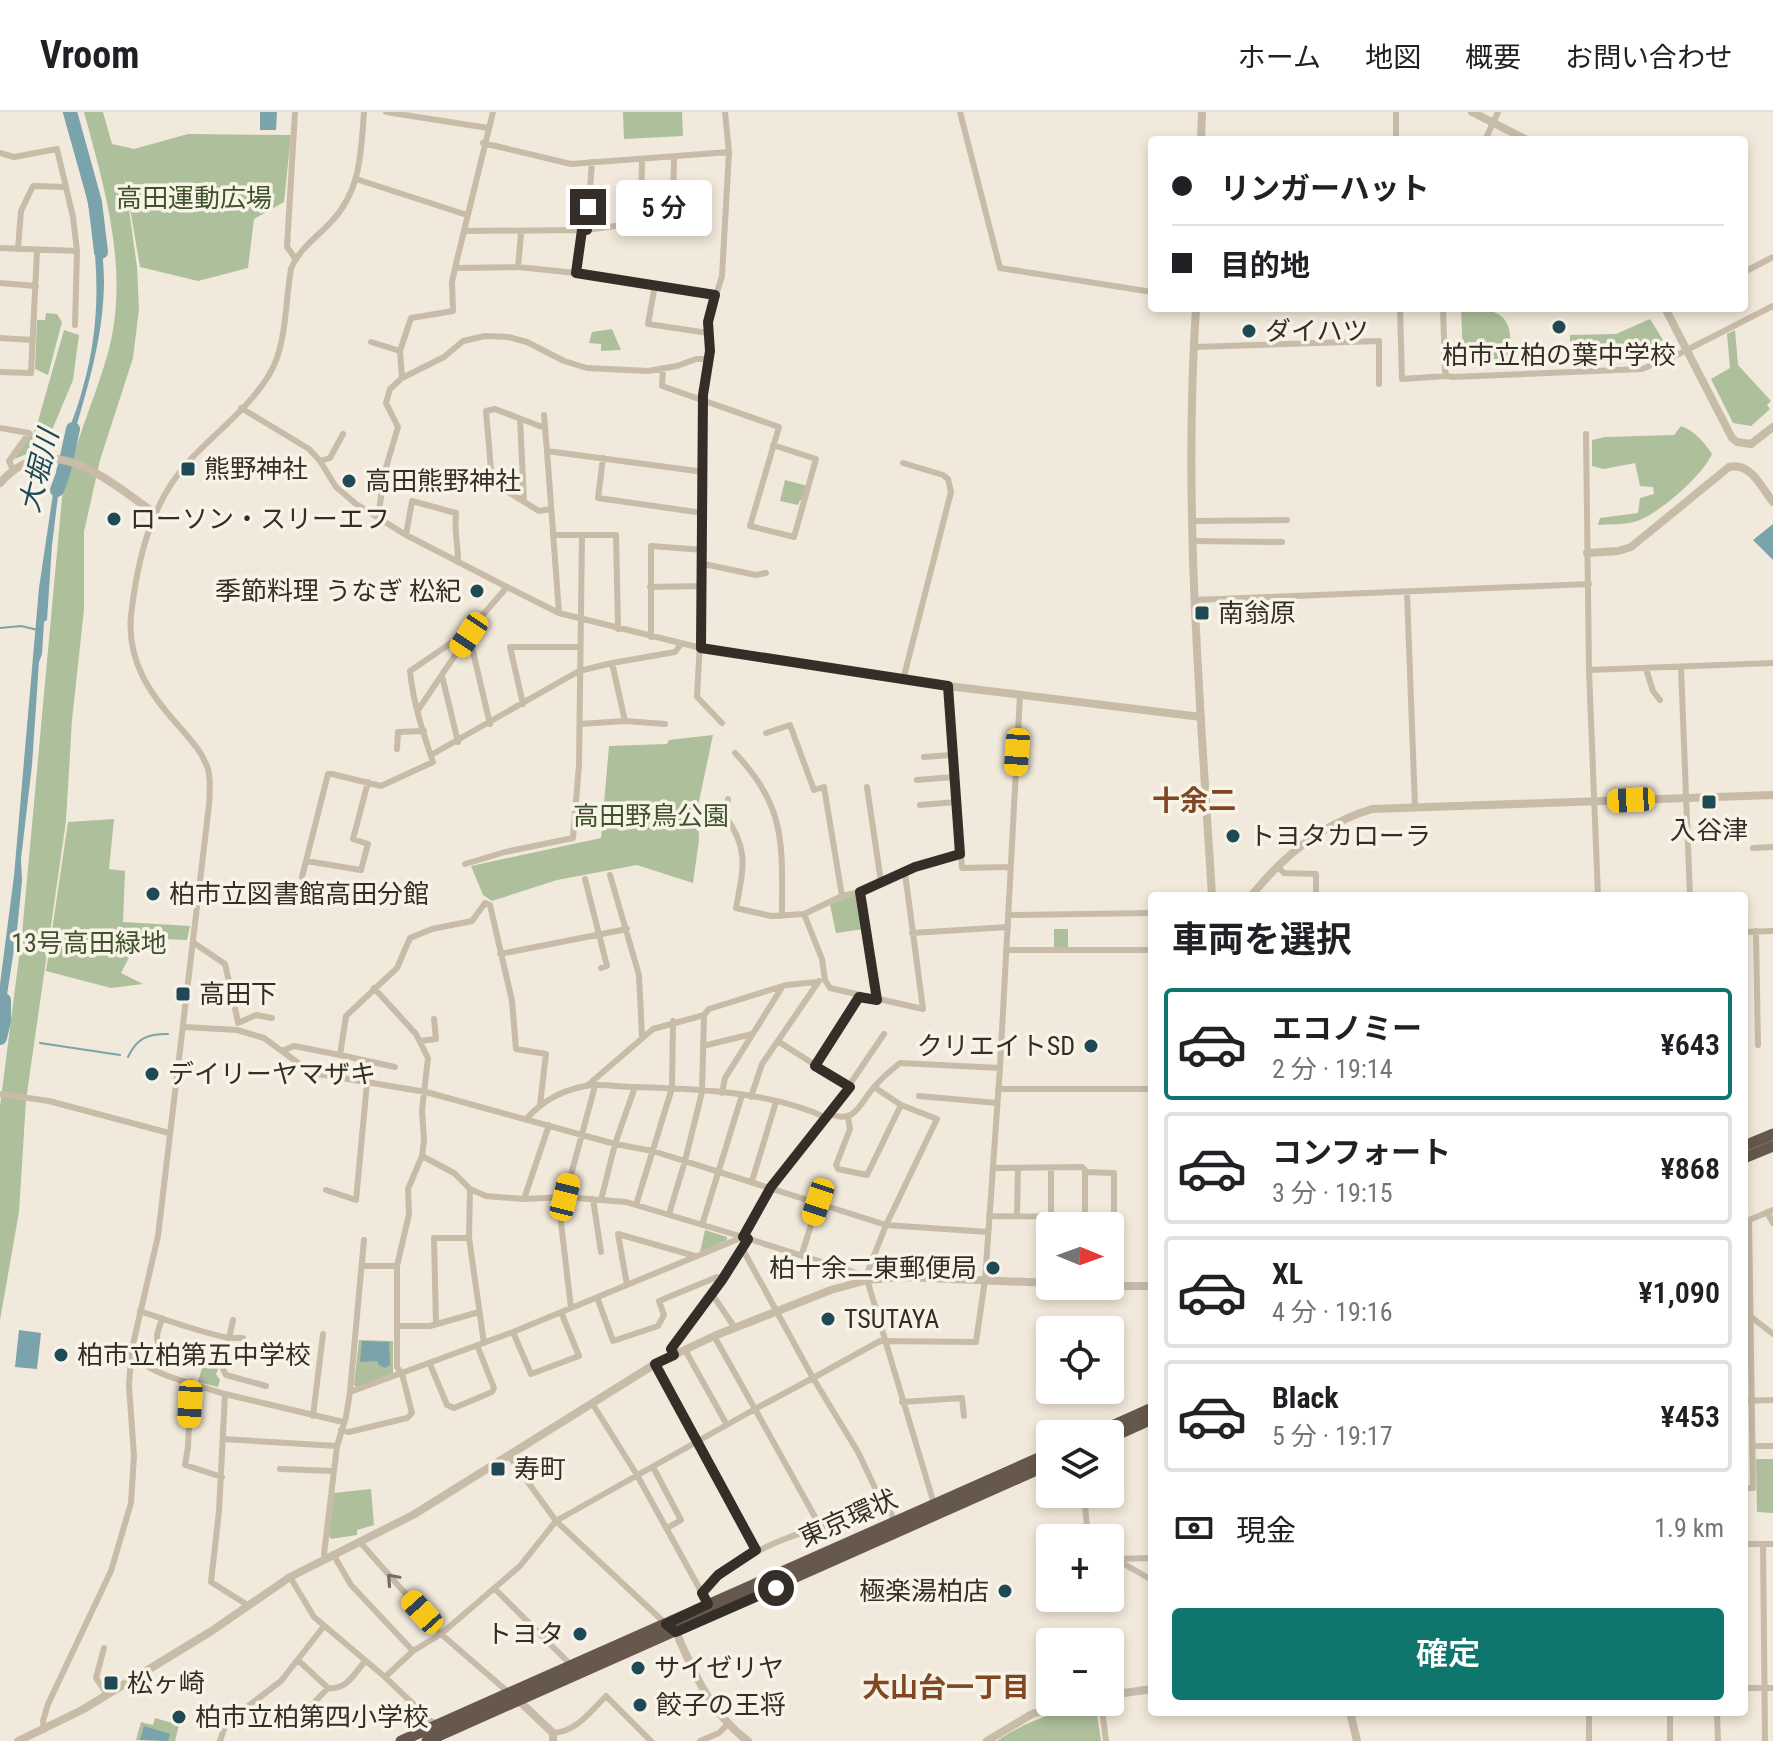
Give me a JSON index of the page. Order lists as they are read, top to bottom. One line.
{"streets":{"highway":["東京環状"]},"districts":["十余二","大山台一丁目"],"water":["大堀川"],"parks":["高田運動広場","高田野鳥公園","13号高田緑地"],"places":{"other":["柏市立柏の葉中学校","ダイハツ","高田熊野神社","ローソン・スリーエフ","季節料理 うなぎ 松紀","トヨタカローラ","柏市立図書館高田分館","クリエイトSD","デイリーヤマザキ","柏十余二東郵便局","TSUTAYA","柏市立柏第五中学校","極楽湯柏店","トヨタ","サイゼリヤ","餃子の王将","柏市立柏第四小学校"],"transit":["熊野神社","南翁原","入谷津","高田下","寿町","松ヶ崎"]},"north":"right","page":{"header":"Vroom","nav":["ホーム","地図","概要","お問い合わせ"],"banner":["リンガーハット","目的地"],"bubble":"5 分","heading":"車両を選択","list":[{"name":"エコノミー","note":"2 分 · 19:14","value":"¥643"},{"name":"コンフォート","note":"3 分 · 19:15","value":"¥868"},{"name":"XL","note":"4 分 · 19:16","value":"¥1,090"},{"name":"Black","note":"5 分 · 19:17","value":"¥453"}],"map_buttons":["+","−"],"pay":["現金","1.9 km"],"buttons":"確定"}}
